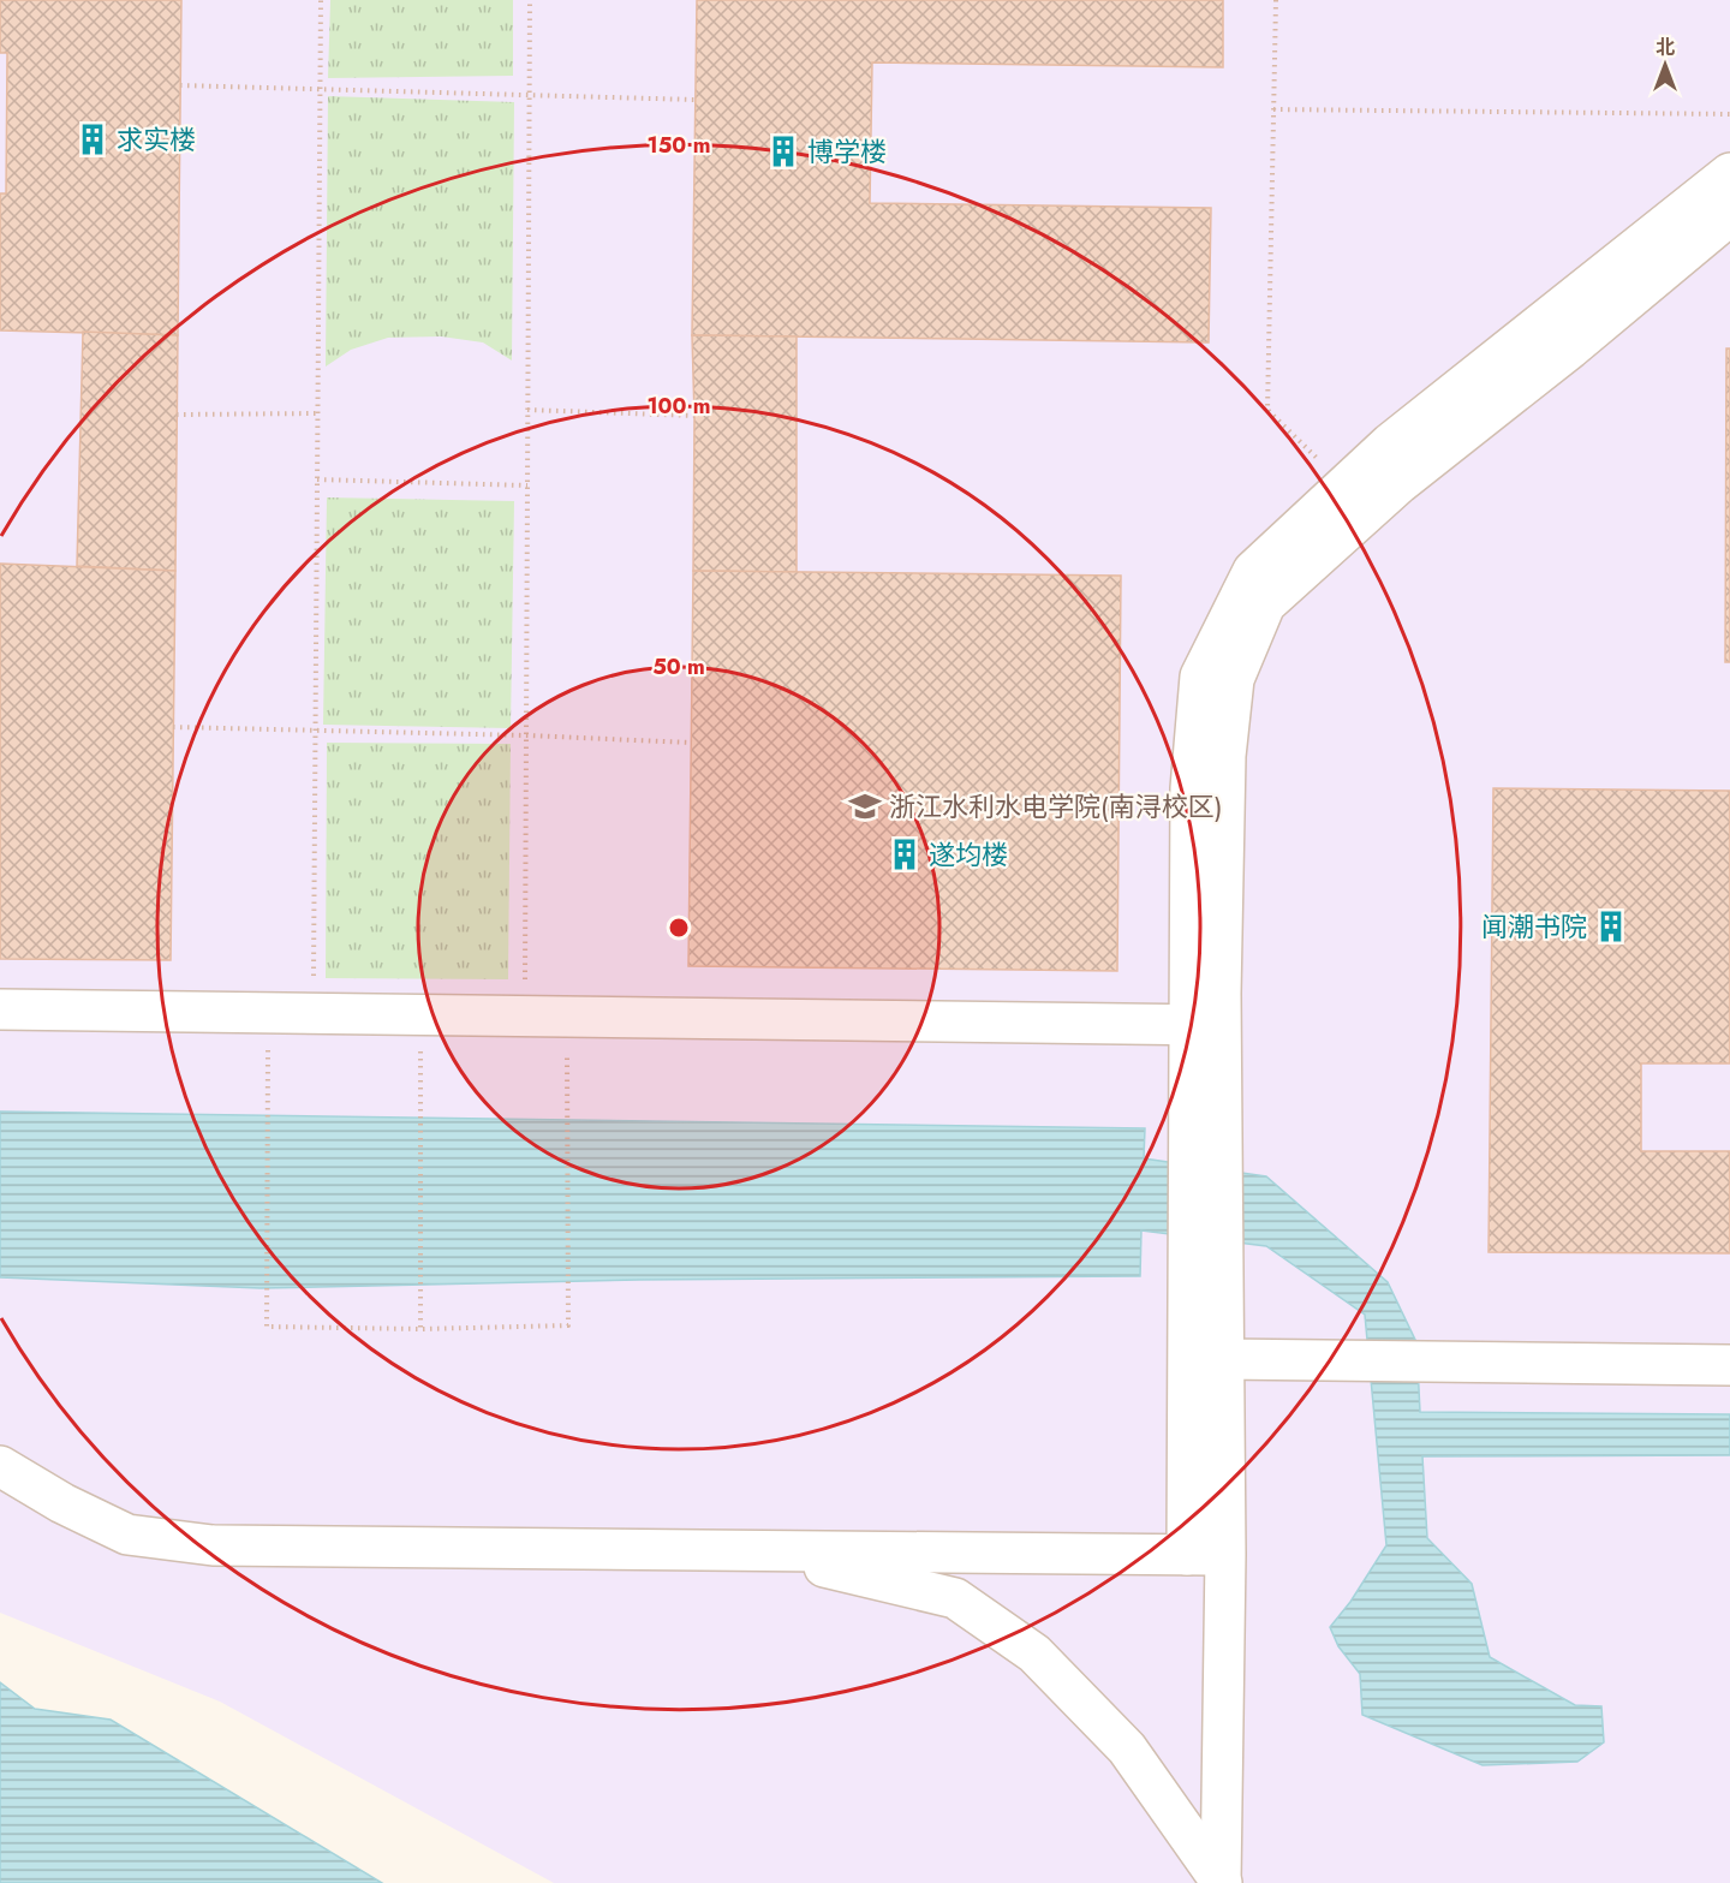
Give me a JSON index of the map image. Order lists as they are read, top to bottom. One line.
{"places":{"building":["求实楼","博学楼","遂均楼","闻潮书院"],"school or university":["浙江水利水电学院(南浔校区)"]},"north":"top","rings":["150 m","100 m","50 m"]}
